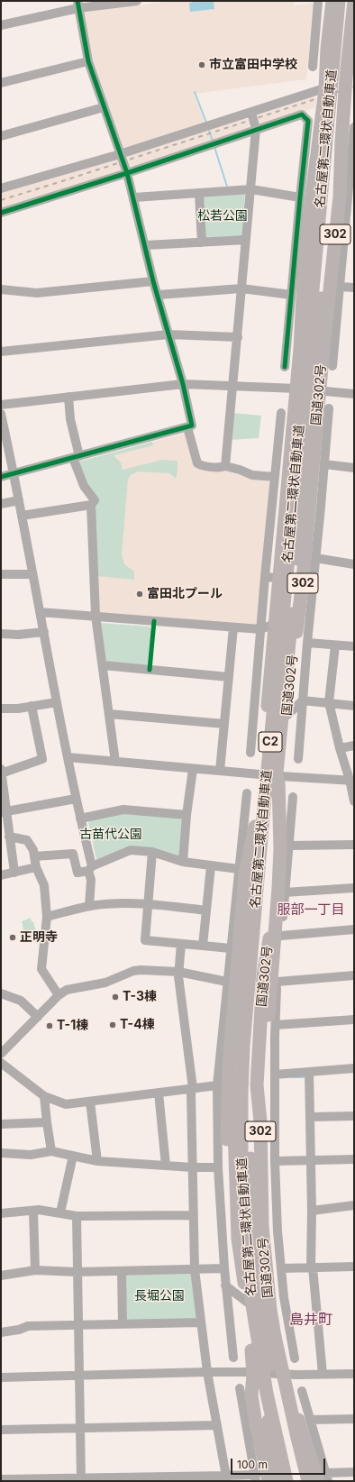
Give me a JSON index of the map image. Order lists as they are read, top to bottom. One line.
{"streets":{"highway":["名古屋第二環状自動車道","302","国道302号","C2"]},"crossings":[["名古屋第二環状自動車道","国道302号"],["302","国道302号"]],"districts":["服部一丁目","島井町"],"parks":["松若公園","古苗代公園","長堀公園"],"places":["市立富田中学校","富田北プール","正明寺","T-3棟","T-4棟","T-1棟"],"scale_bar":"100 m"}
